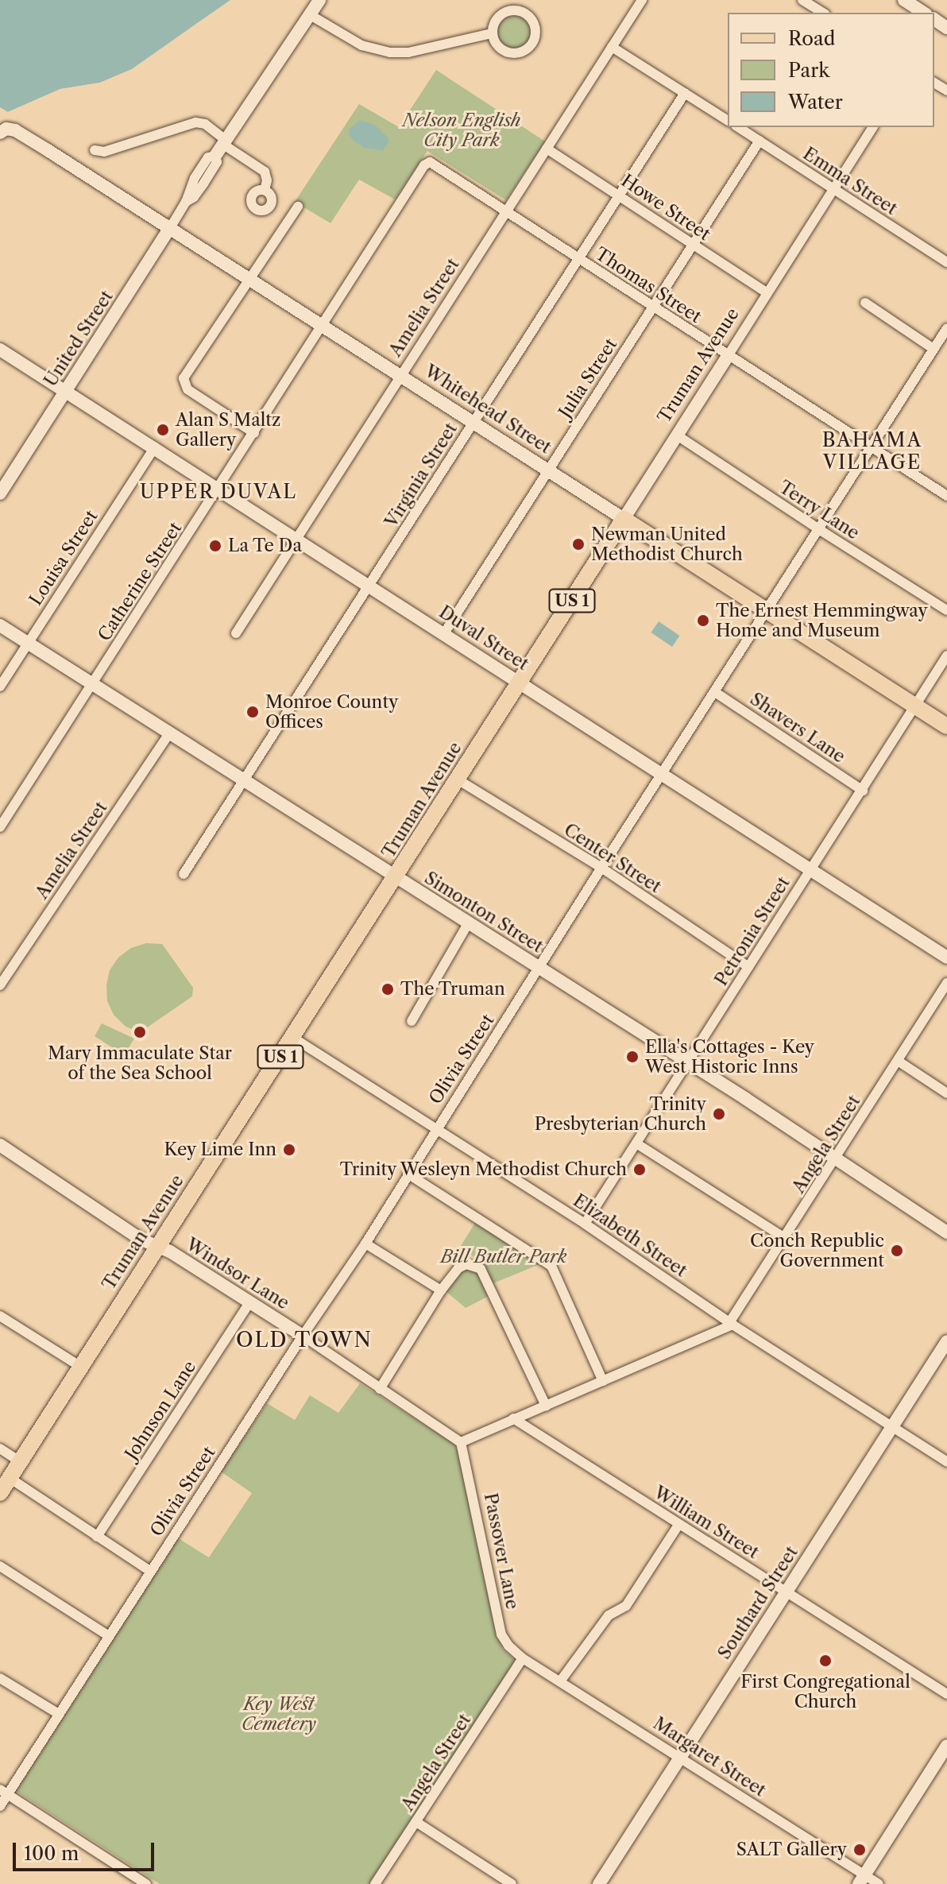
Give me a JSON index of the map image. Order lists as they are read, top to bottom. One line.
{"streets":{"main road":["Truman Avenue","Whitehead Street","US 1"],"street":["Emma Street","Howe Street","Thomas Street","Amelia Street","United Street","Julia Street","Virginia Street","Terry Lane","Louisa Street","Catherine Street","Duval Street","Shavers Lane","Center Street","Simonton Street","Petronia Street","Olivia Street","Angela Street","Elizabeth Street","Windsor Lane","Johnson Lane","William Street","Passover Lane","Southard Street","Margaret Street"]},"crossings":[["Emma Street","Truman Avenue"],["Emma Street","Julia Street"],["Howe Street","Amelia Street"],["Howe Street","Truman Avenue"],["Howe Street","Julia Street"],["Howe Street","Virginia Street"],["Thomas Street","Amelia Street"],["Thomas Street","Truman Avenue"],["Thomas Street","Julia Street"],["Thomas Street","Virginia Street"],["Thomas Street","Catherine Street"],["Thomas Street","Olivia Street"],["Amelia Street","Whitehead Street"],["Amelia Street","Duval Street"],["Amelia Street","Simonton Street"],["United Street","Whitehead Street"],["United Street","Duval Street"],["Truman Avenue","Whitehead Street"],["Truman Avenue","Terry Lane"],["Truman Avenue","Duval Street"],["Truman Avenue","Center Street"],["Truman Avenue","Simonton Street"],["Truman Avenue","Elizabeth Street"],["Truman Avenue","Windsor Lane"],["Julia Street","Whitehead Street"],["Julia Street","Duval Street"],["Whitehead Street","Virginia Street"],["Whitehead Street","Catherine Street"],["Whitehead Street","Petronia Street"],["Whitehead Street","Olivia Street"],["Virginia Street","Duval Street"],["Virginia Street","Simonton Street"],["Terry Lane","Olivia Street"],["Louisa Street","Duval Street"],["Louisa Street","Simonton Street"],["Catherine Street","Duval Street"],["Catherine Street","Simonton Street"],["Duval Street","Petronia Street"],["Duval Street","Olivia Street"],["Shavers Lane","Petronia Street"],["Shavers Lane","Olivia Street"],["Center Street","Petronia Street"],["Center Street","Olivia Street"],["Simonton Street","Petronia Street"],["Simonton Street","Olivia Street"],["Simonton Street","Angela Street"],["Petronia Street","Elizabeth Street"],["Olivia Street","Elizabeth Street"],["Olivia Street","Windsor Lane"],["Angela Street","Elizabeth Street"],["Angela Street","Passover Lane"],["Angela Street","Margaret Street"],["Elizabeth Street","Southard Street"],["Windsor Lane","Johnson Lane"],["Windsor Lane","Passover Lane"],["William Street","Southard Street"],["Passover Lane","Margaret Street"],["Southard Street","Margaret Street"]],"districts":["BAHAMA VILLAGE","UPPER DUVAL","OLD TOWN"],"parks":["Nelson English City Park","Bill Butler Park","Key West Cemetery"],"places":["Alan S Maltz Gallery","Newman United Methodist Church","La Te Da","The Ernest Hemmingway Home and Museum","Monroe County Offices","The Truman","Mary Immaculate Star of the Sea School","Ella's Cottages - Key West Historic Inns","Trinity Presbyterian Church","Key Lime Inn","Trinity Wesleyn Methodist Church","Conch Republic Government","First Congregational Church","SALT Gallery"],"legend":["Road","Park","Water"],"scale_bar":"100 m"}
